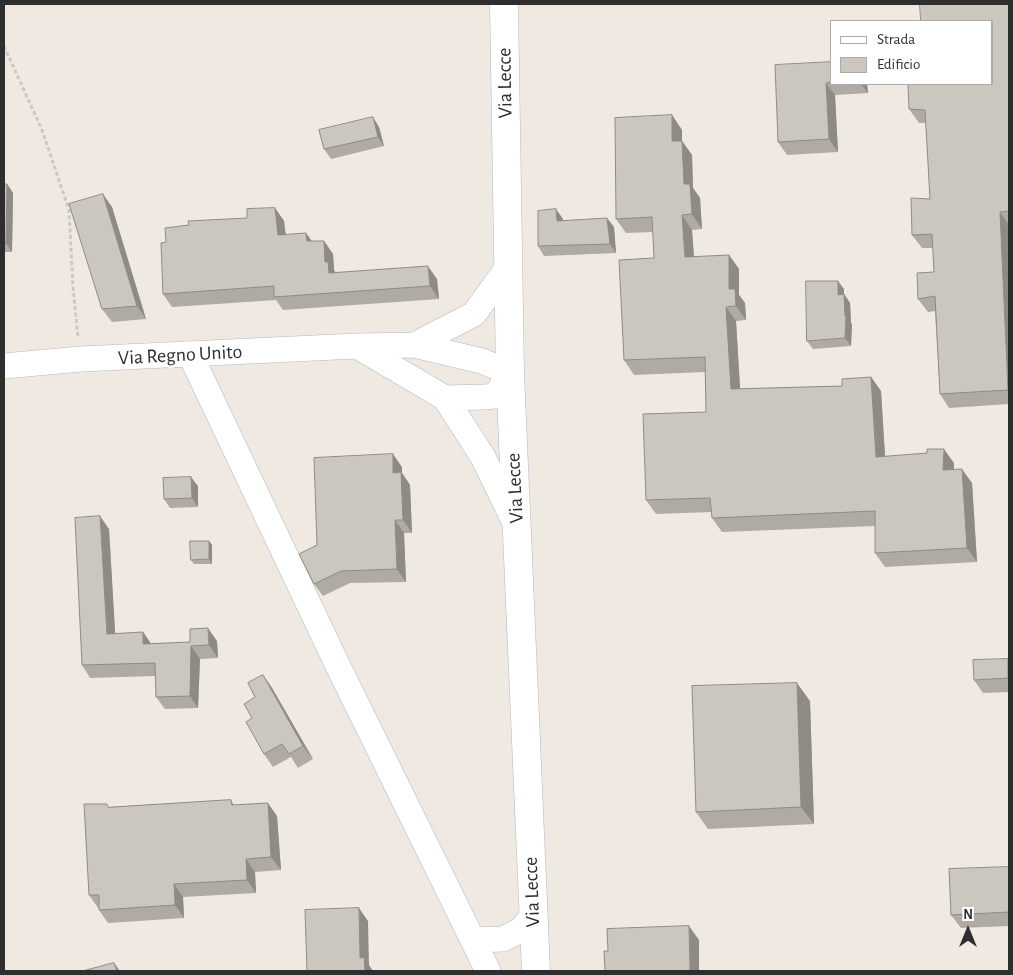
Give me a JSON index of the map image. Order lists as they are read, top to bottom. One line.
{"streets":{"main road":["Via Lecce"],"street":["Via Regno Unito"]},"legend":["Strada","Edificio"],"north":"top"}
